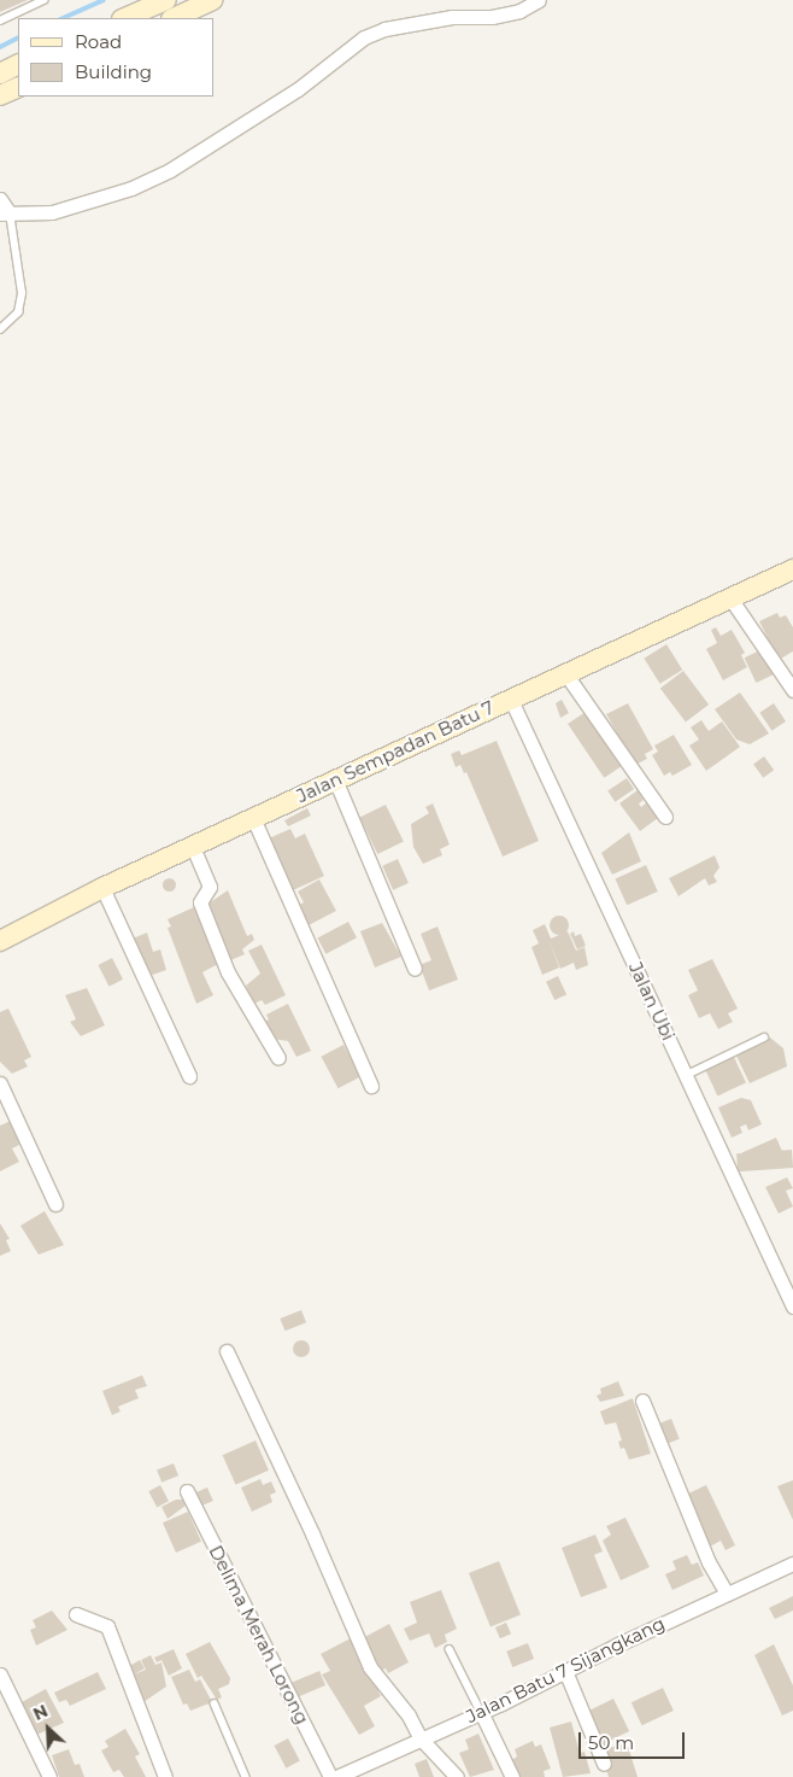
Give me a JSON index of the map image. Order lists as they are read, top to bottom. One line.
{"streets":{"street":["Jalan Sempadan Batu 7","Jalan Ubi","Delima Merah Lorong","Jalan Batu 7 Sijangkang"]},"crossings":[["Jalan Sempadan Batu 7","Jalan Ubi"]],"legend":["Road","Building"],"scale_bar":"50 m","north":"top left"}
